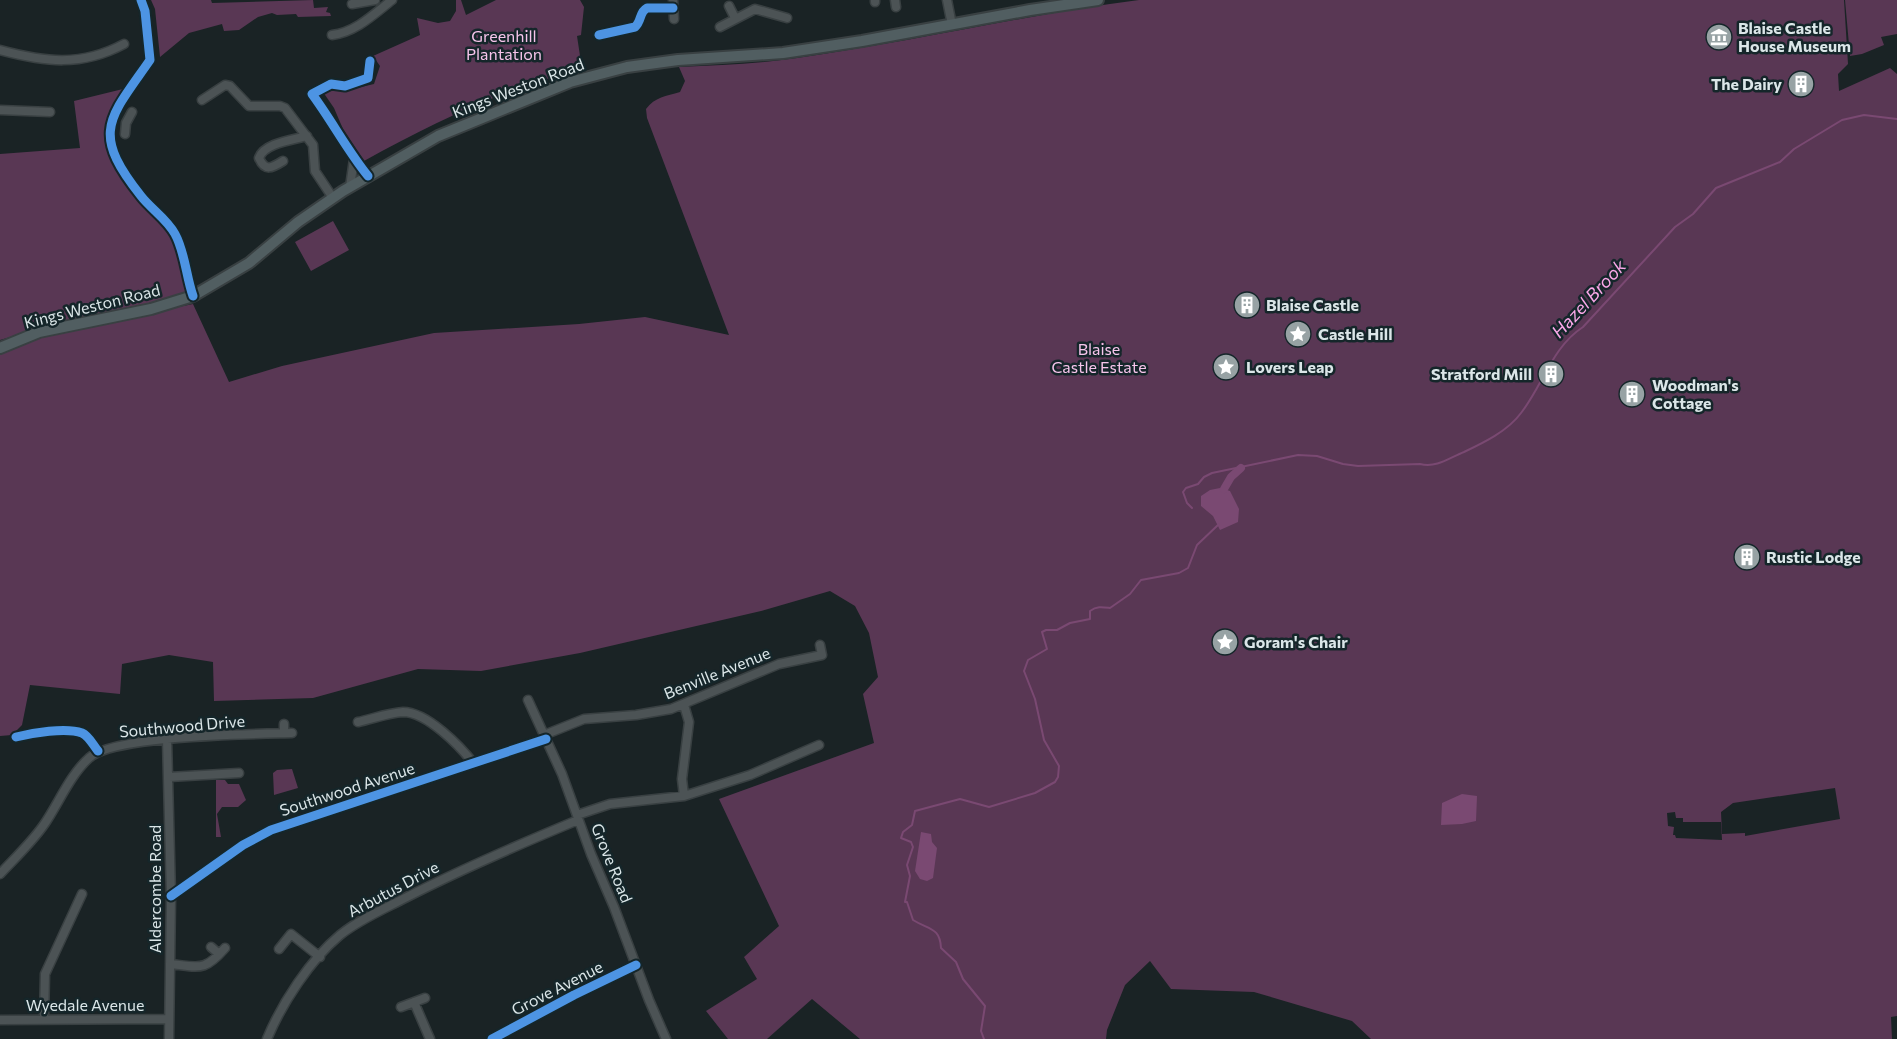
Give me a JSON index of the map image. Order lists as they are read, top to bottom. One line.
{"streets":{"main road":["Kings Weston Road"],"street":["Benville Avenue","Southwood Drive","Southwood Avenue","Grove Road","Aldercombe Road","Arbutus Drive","Grove Avenue","Wyedale Avenue"]},"crossings":[["Benville Avenue","Southwood Avenue"],["Benville Avenue","Grove Road"],["Southwood Drive","Aldercombe Road"],["Southwood Avenue","Grove Road"],["Southwood Avenue","Aldercombe Road"],["Grove Road","Arbutus Drive"],["Grove Road","Grove Avenue"],["Aldercombe Road","Wyedale Avenue"]],"water":["Hazel Brook"],"parks":["Greenhill Plantation","Blaise Castle Estate"],"places":{"museum":["Blaise Castle House Museum"],"building":["The Dairy","Blaise Castle","Stratford Mill","Woodman's Cottage","Rustic Lodge"],"place":["Castle Hill","Lovers Leap","Goram's Chair"]}}
